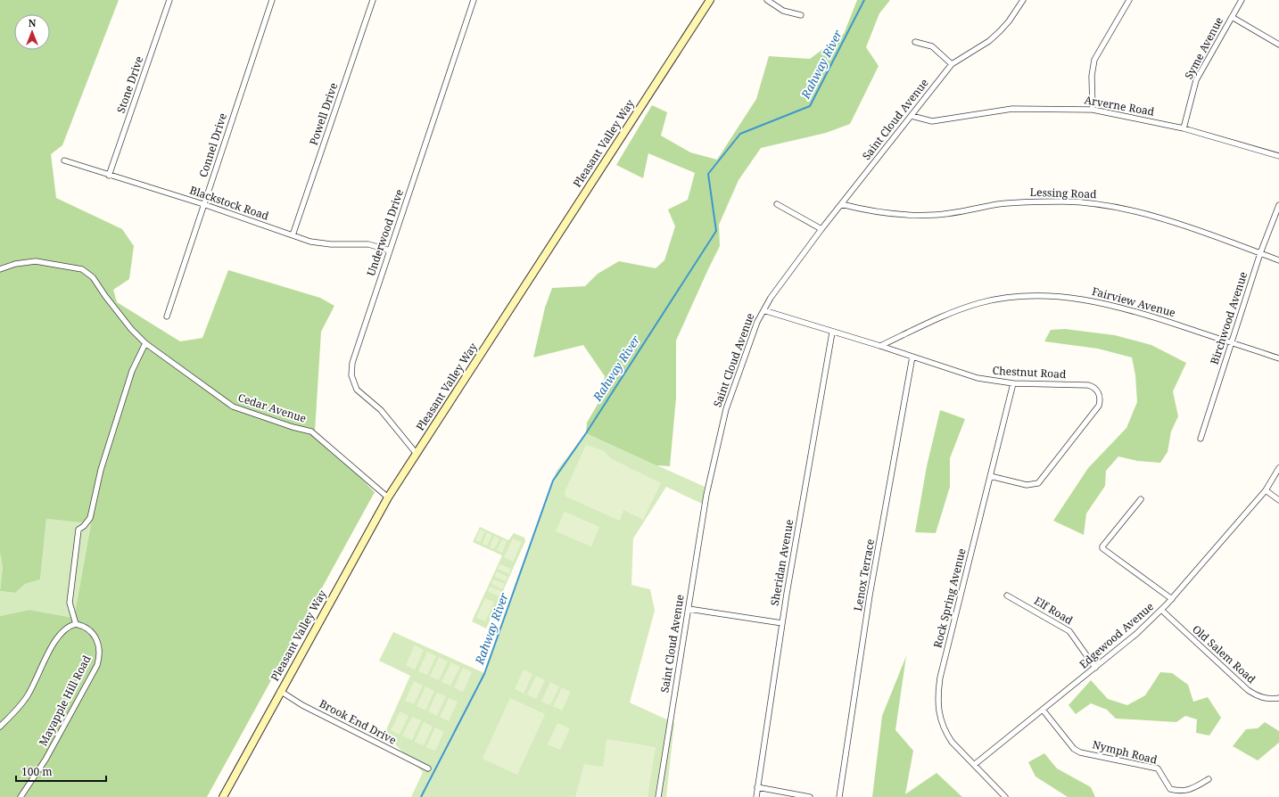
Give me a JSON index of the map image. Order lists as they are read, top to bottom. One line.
{"streets":{"main road":["Pleasant Valley Way"],"street":["Syme Avenue","Stone Drive","Arverne Road","Powell Drive","Saint Cloud Avenue","Connel Drive","Lessing Road","Blackstock Road","Underwood Drive","Fairview Avenue","Birchwood Avenue","Chestnut Road","Cedar Avenue","Sheridan Avenue","Lenox Terrace","Rock Spring Avenue","Elf Road","Edgewood Avenue","Old Salem Road","Mayapple Hill Road","Brook End Drive","Nymph Road"]},"crossings":[["Syme Avenue","Arverne Road"],["Stone Drive","Blackstock Road"],["Arverne Road","Saint Cloud Avenue"],["Powell Drive","Blackstock Road"],["Saint Cloud Avenue","Lessing Road"],["Saint Cloud Avenue","Chestnut Road"],["Pleasant Valley Way","Underwood Drive"],["Pleasant Valley Way","Cedar Avenue"],["Pleasant Valley Way","Brook End Drive"],["Connel Drive","Blackstock Road"],["Lessing Road","Birchwood Avenue"],["Blackstock Road","Underwood Drive"],["Fairview Avenue","Birchwood Avenue"],["Fairview Avenue","Chestnut Road"],["Chestnut Road","Sheridan Avenue"],["Chestnut Road","Lenox Terrace"],["Chestnut Road","Rock Spring Avenue"],["Rock Spring Avenue","Edgewood Avenue"],["Elf Road","Edgewood Avenue"],["Edgewood Avenue","Old Salem Road"],["Edgewood Avenue","Nymph Road"]],"water":["Rahway River"],"scale_bar":"100 m","north":"top"}
